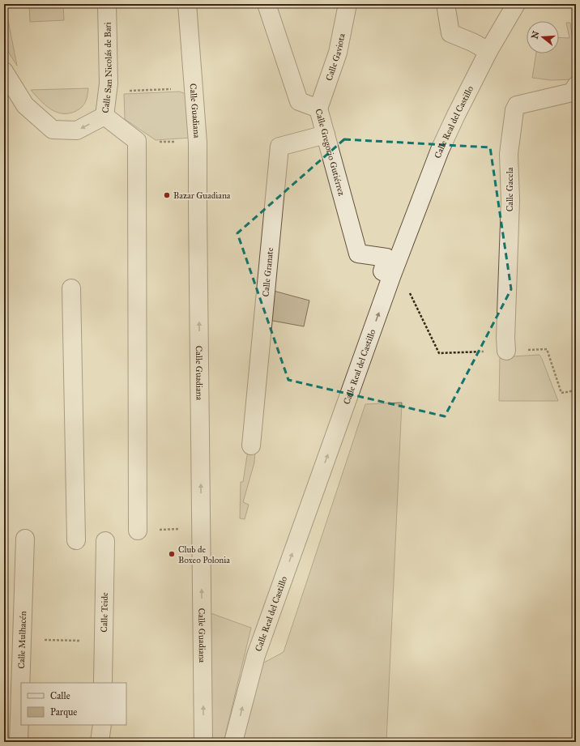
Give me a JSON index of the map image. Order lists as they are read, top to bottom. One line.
{"streets":{"street":["Calle Gaviota","Calle San Nicolás de Bari","Calle Guadiana","Calle Real del Castillo","Calle Gregorio Gutiérrez","Calle Gacela","Calle Granate","Calle Teide","Calle Mulhacén"]},"crossings":[["Calle Gaviota","Calle Gregorio Gutiérrez"],["Calle Real del Castillo","Calle Gregorio Gutiérrez"],["Calle Gregorio Gutiérrez","Calle Granate"]],"one_way":["Calle San Nicolás de Bari","Calle Real del Castillo"],"places":["Bazar Guadiana","Club de Boxeo Polonia"],"legend":["Calle","Parque"],"north":"left"}
